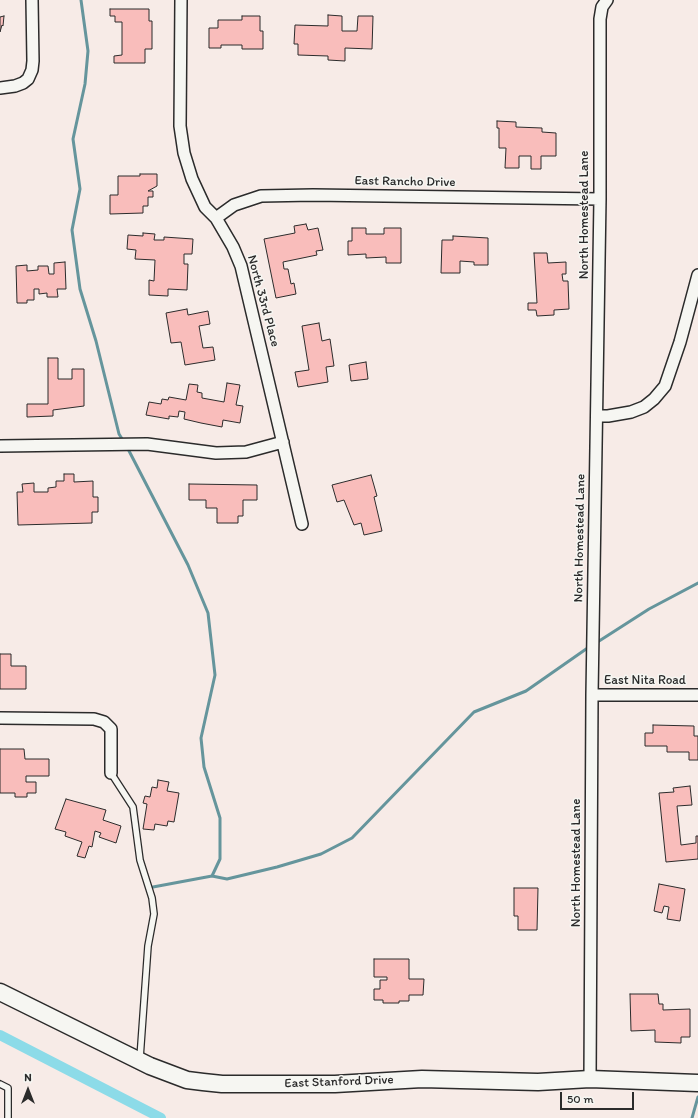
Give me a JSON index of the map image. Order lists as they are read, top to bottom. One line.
{"streets":{"street":["East Rancho Drive","North Homestead Lane","North 33rd Place","East Nita Road","East Stanford Drive"]},"crossings":[["East Rancho Drive","North Homestead Lane"],["East Rancho Drive","North 33rd Place"],["North Homestead Lane","East Nita Road"],["North Homestead Lane","East Stanford Drive"]],"scale_bar":"50 m","north":"top"}
